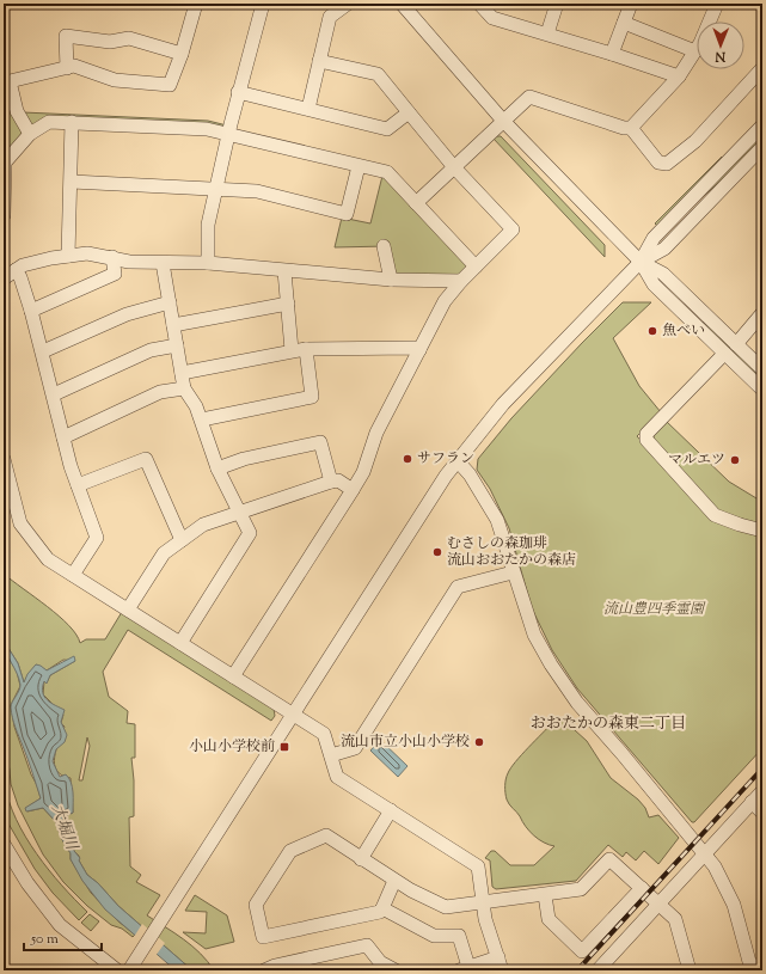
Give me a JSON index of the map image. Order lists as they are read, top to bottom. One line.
{"districts":["おおたかの森東二丁目"],"water":["大堀川"],"parks":["流山豊四季霊園"],"places":{"other":["魚べい","サフラン","マルエツ","むさしの森珈琲 流山おおたかの森店","流山市立小山小学校"],"transit":["小山小学校前"]},"scale_bar":"50 m","north":"bottom"}
